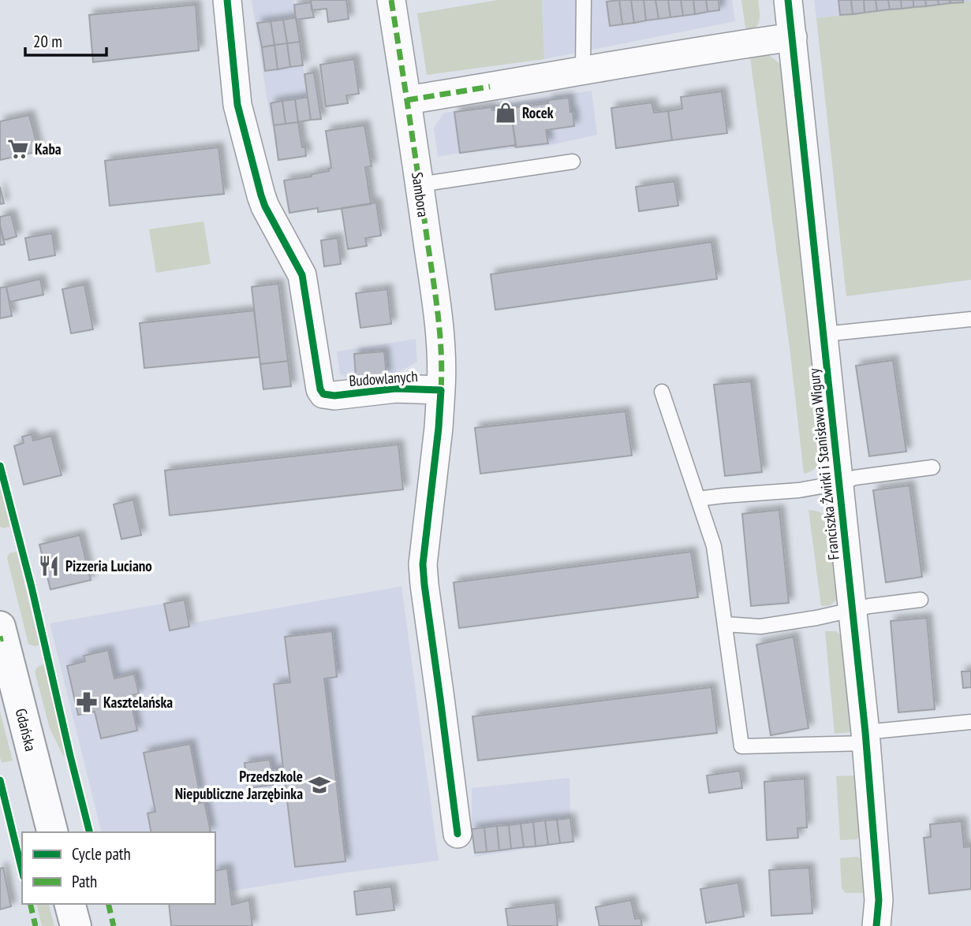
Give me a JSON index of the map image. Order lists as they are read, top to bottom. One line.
{"streets":{"main road":["Gdańska"],"street":["Sambora","Budowlanych","Franciszka Żwirki i Stanisława Wigury"]},"crossings":[["Sambora","Budowlanych"]],"places":{"shop":["Rocek"],"supermarket":["Kaba"],"restaurant":["Pizzeria Luciano"],"pharmacy":["Kasztelańska"],"school or university":["Przedszkole Niepubliczne Jarzębinka"]},"legend":["Cycle path","Path"],"scale_bar":"20 m"}
